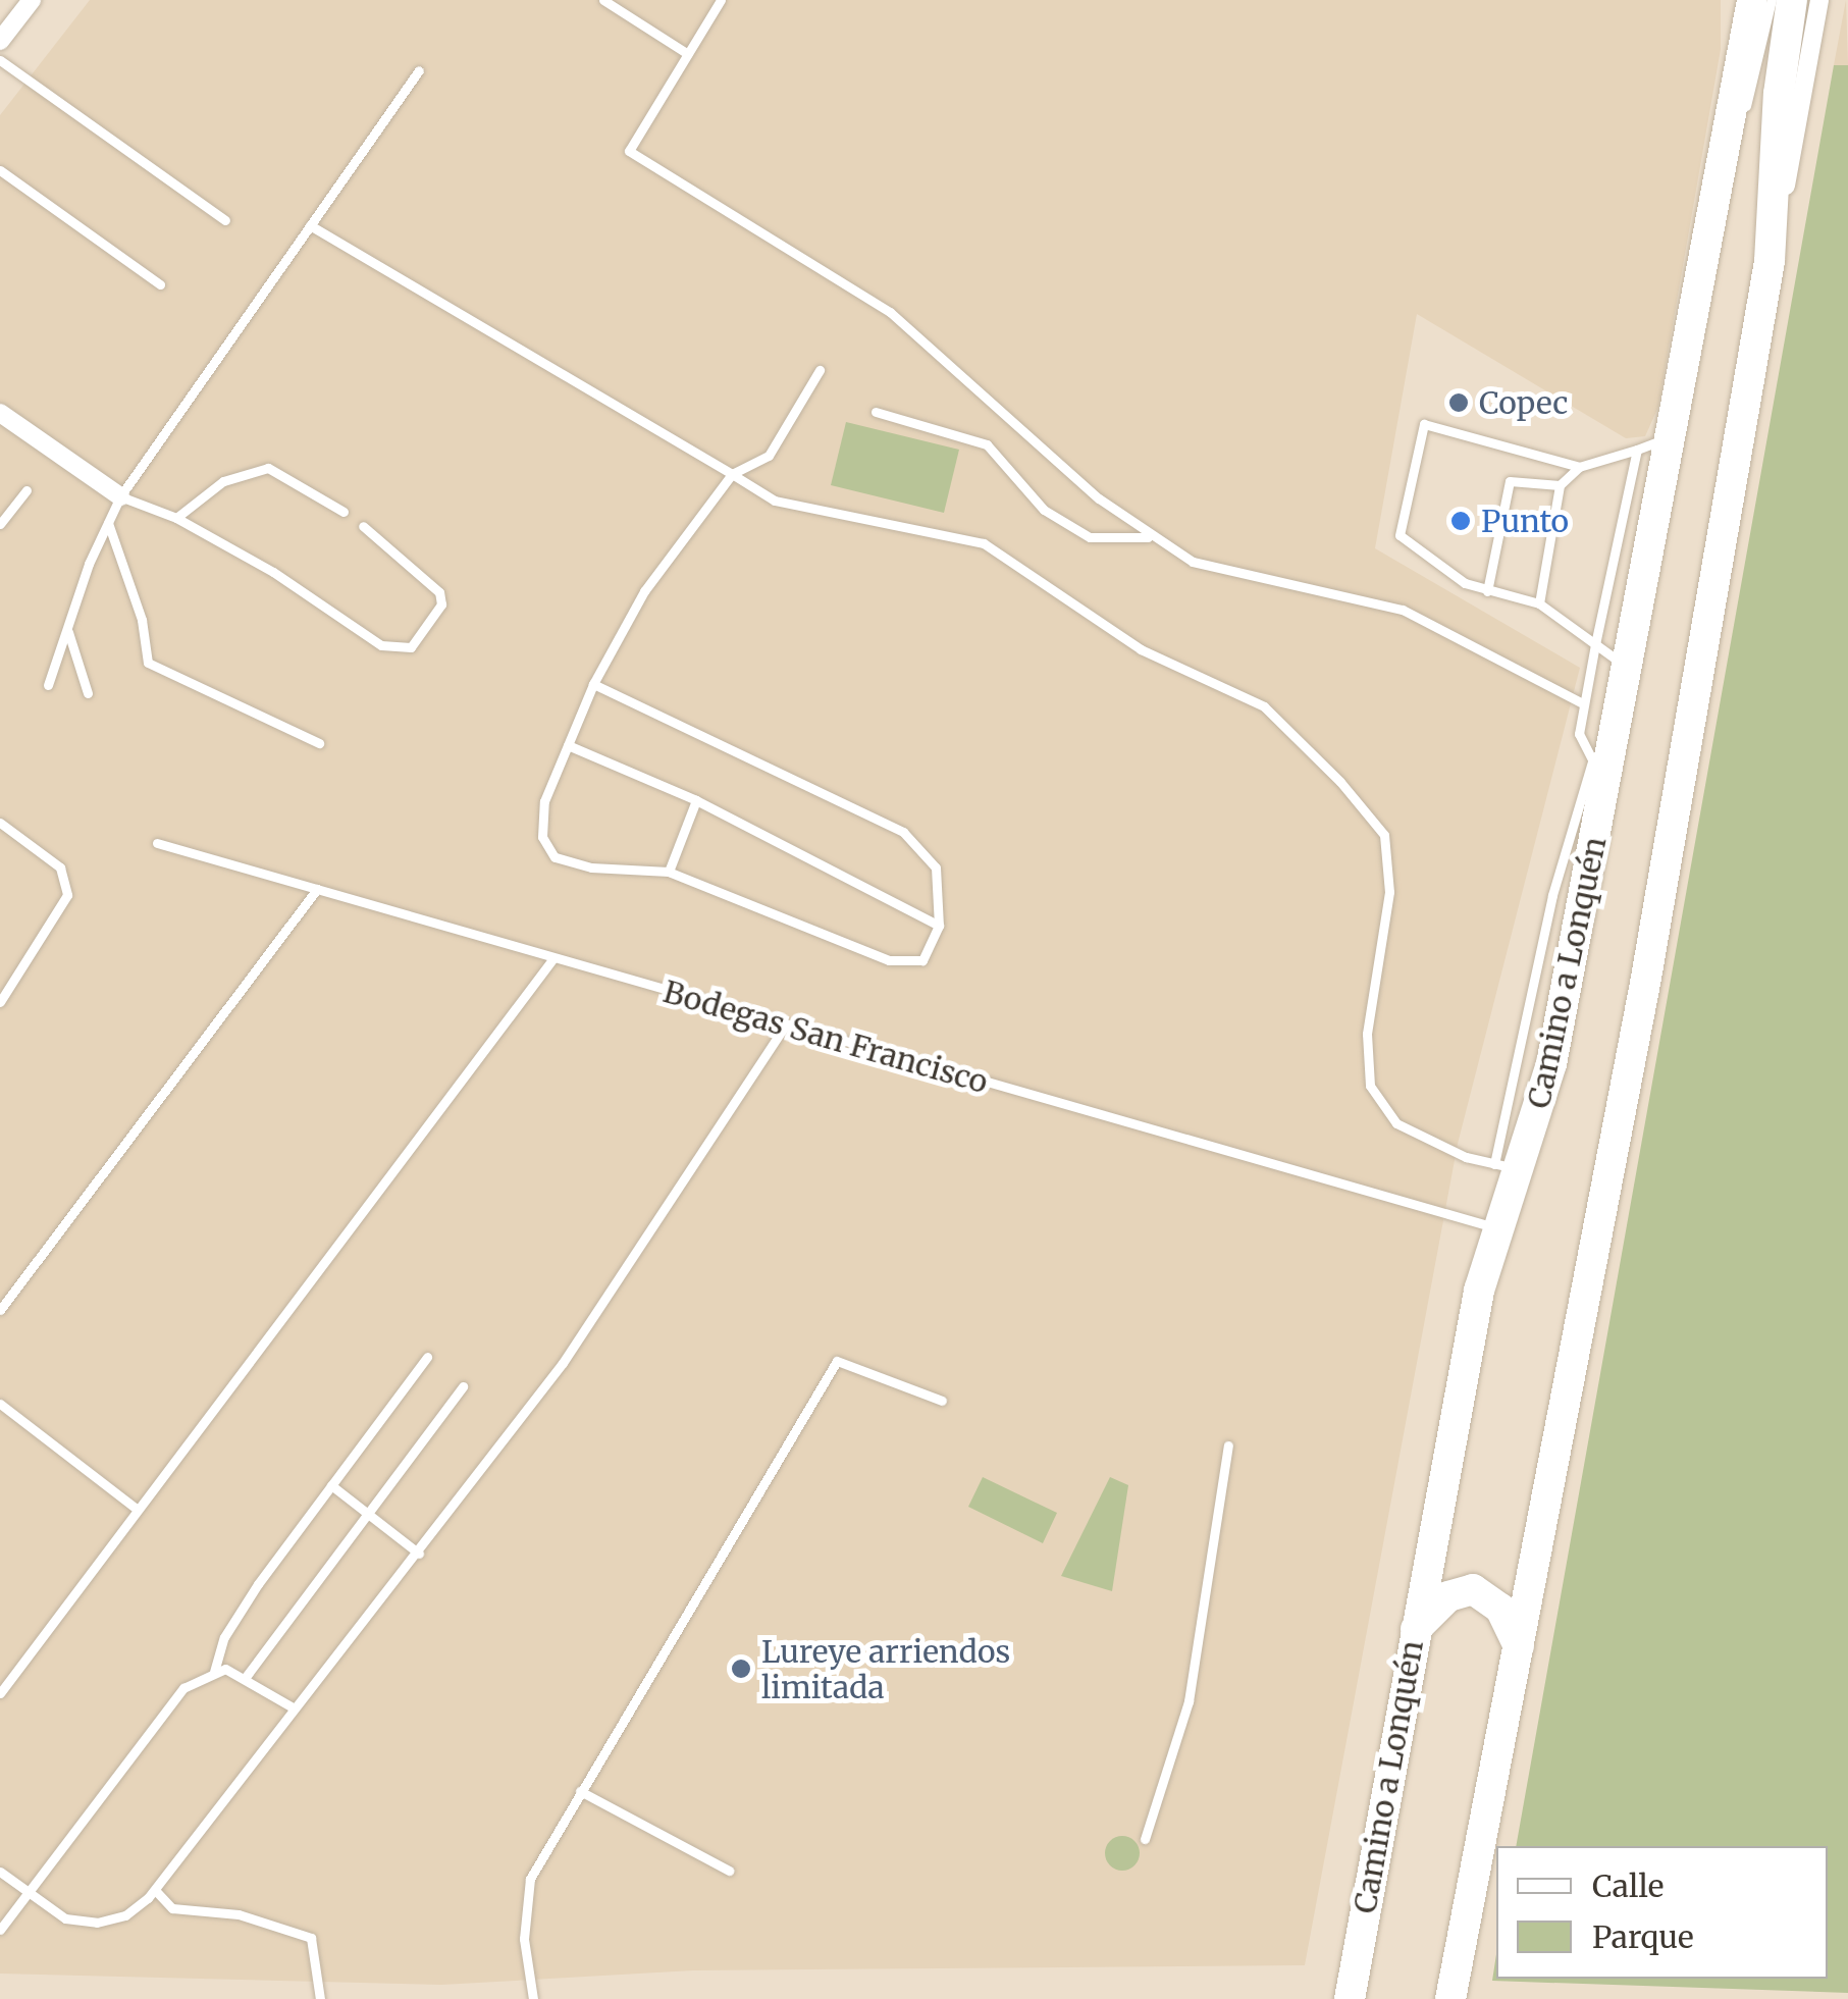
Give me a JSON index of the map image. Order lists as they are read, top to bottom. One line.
{"streets":{"main road":["Camino a Lonquén"],"lane":["Bodegas San Francisco"]},"crossings":[["Camino a Lonquén","Bodegas San Francisco"]],"places":["Copec","Punto","Lureye arriendos limitada"],"legend":["Calle","Parque"]}
